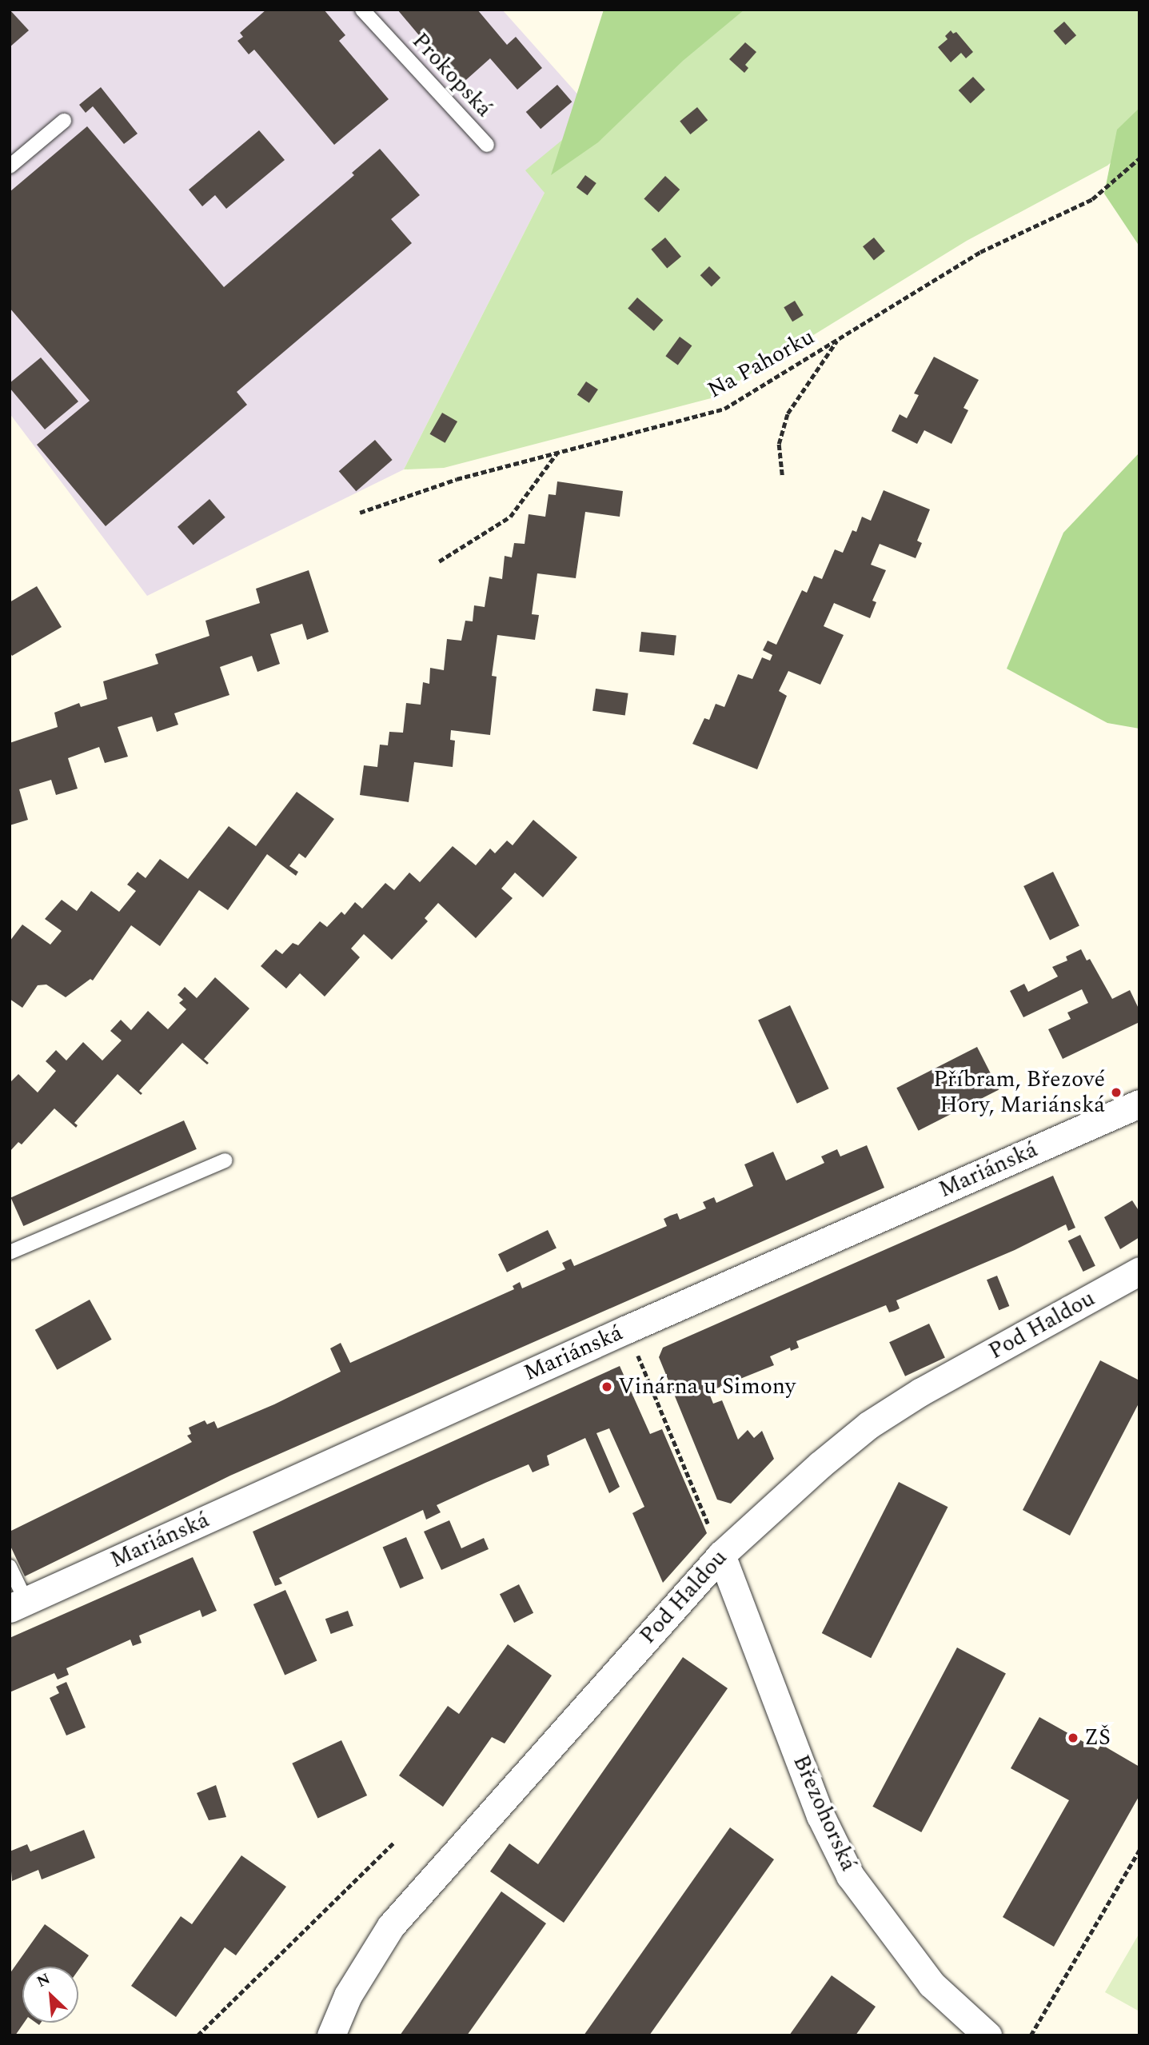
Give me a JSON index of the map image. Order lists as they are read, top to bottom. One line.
{"streets":{"street":["Mariánská","Pod Haldou","Březohorská"],"lane":["Prokopská"],"path":["Na Pahorku"]},"crossings":[["Pod Haldou","Březohorská"]],"places":["Příbram, Březové Hory, Mariánská","Vinárna u Simony","ZŠ"],"north":"top left"}
